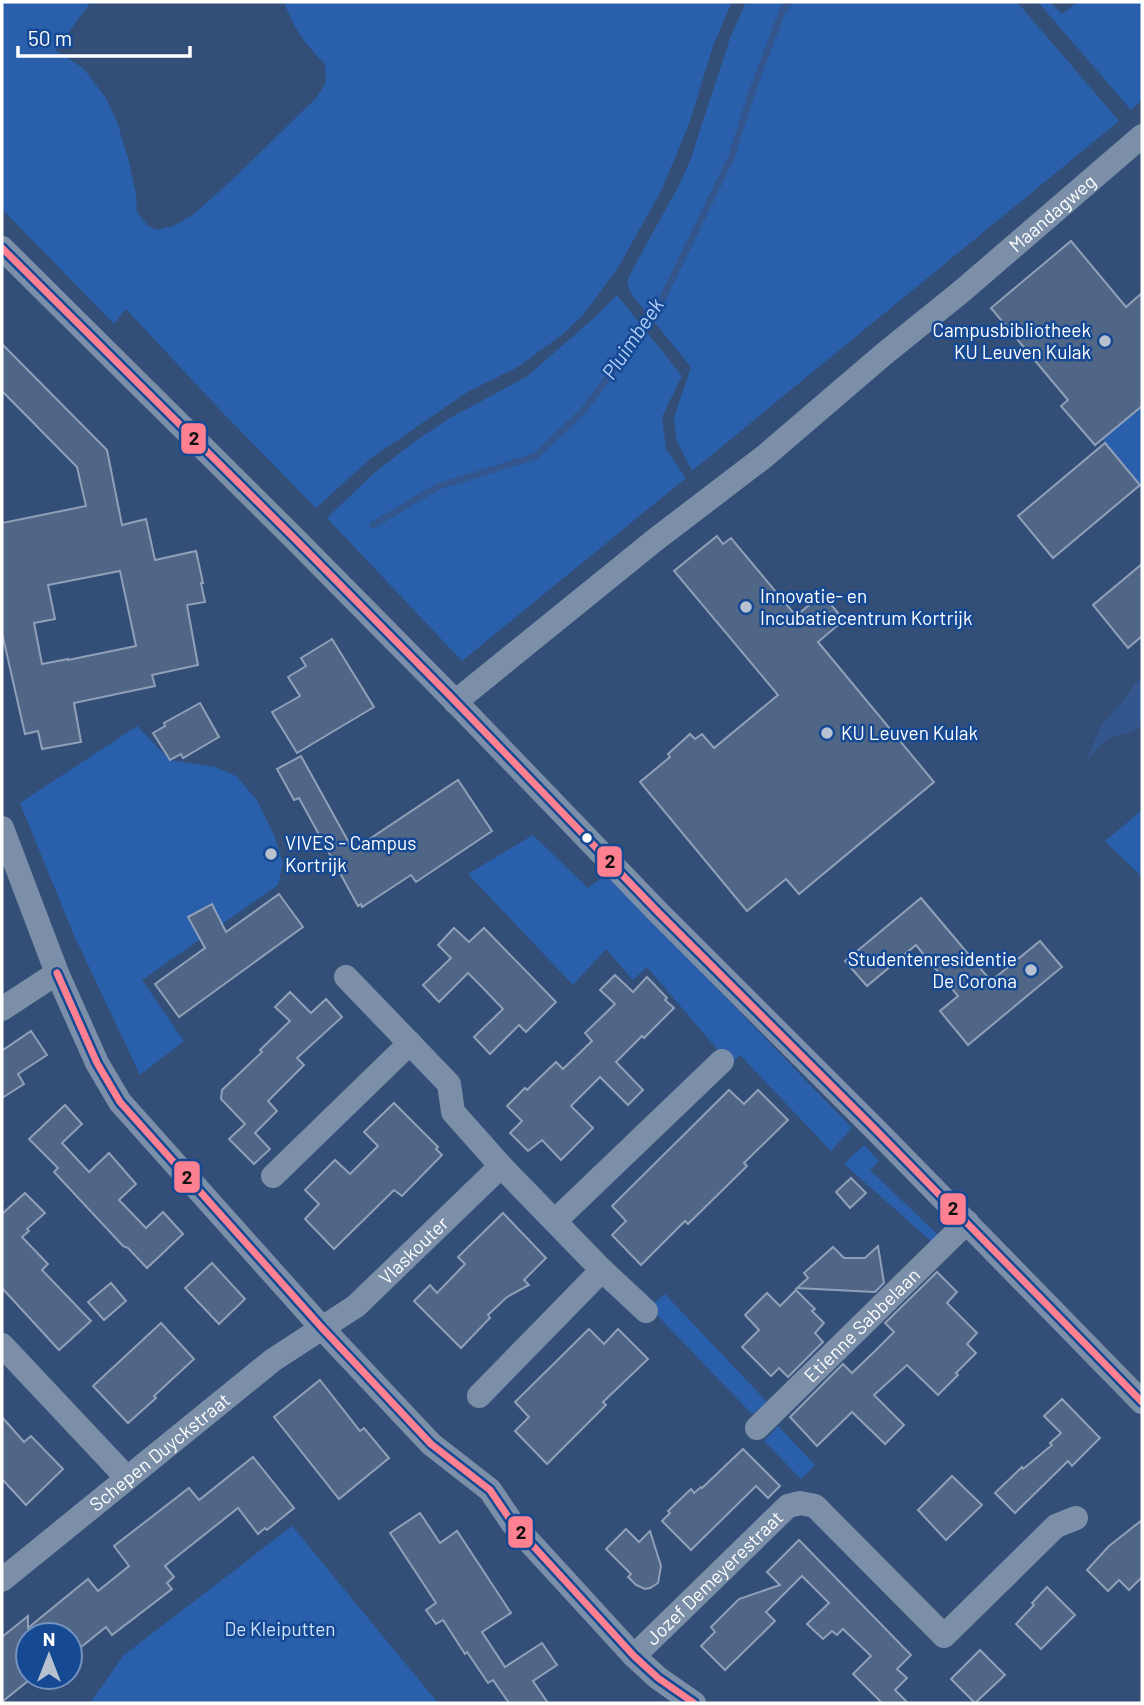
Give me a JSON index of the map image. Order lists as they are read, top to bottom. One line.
{"streets":{"street":["Maandagweg","Vlaskouter","Etienne Sabbelaan","Schepen Duyckstraat","Jozef Demeyerestraat"]},"crossings":[["Vlaskouter","Schepen Duyckstraat"]],"water":["Pluimbeek"],"parks":["De Kleiputten"],"places":["Campusbibliotheek KU Leuven Kulak","Innovatie- en Incubatiecentrum Kortrijk","KU Leuven Kulak","VIVES - Campus Kortrijk","Studentenresidentie De Corona"],"lines":["transit line 2"],"scale_bar":"50 m","north":"top"}
